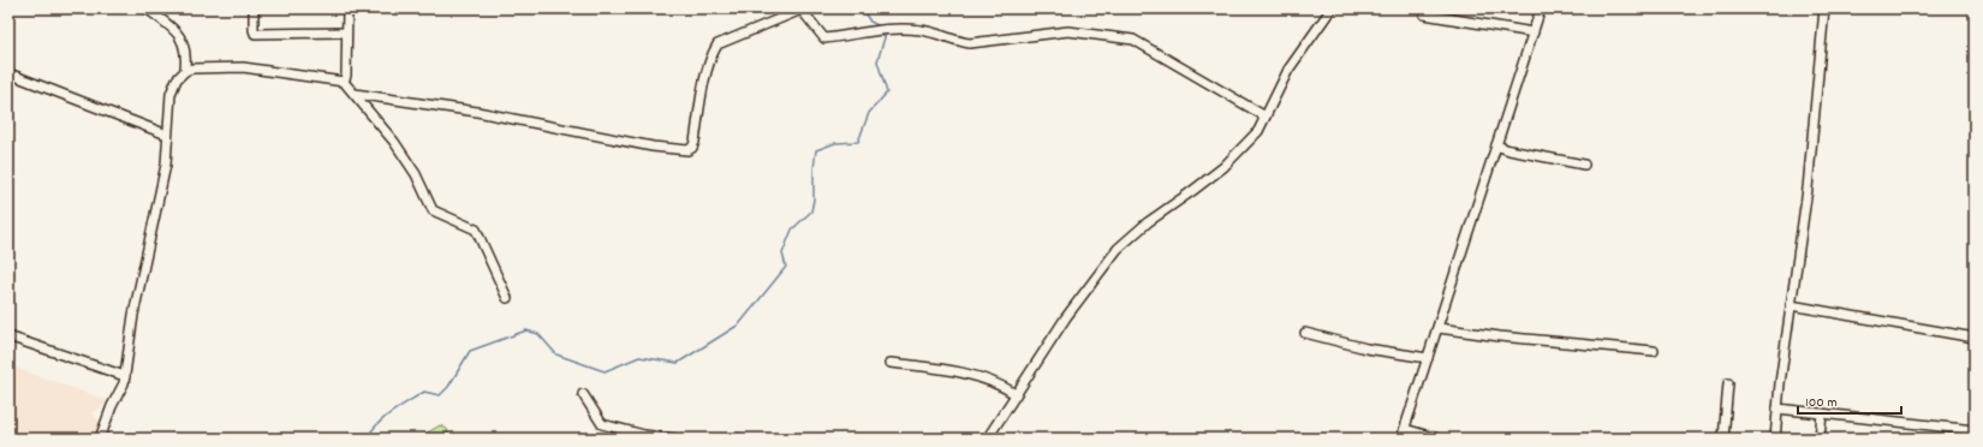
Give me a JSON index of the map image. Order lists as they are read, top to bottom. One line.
{"scale_bar":"100 m"}
